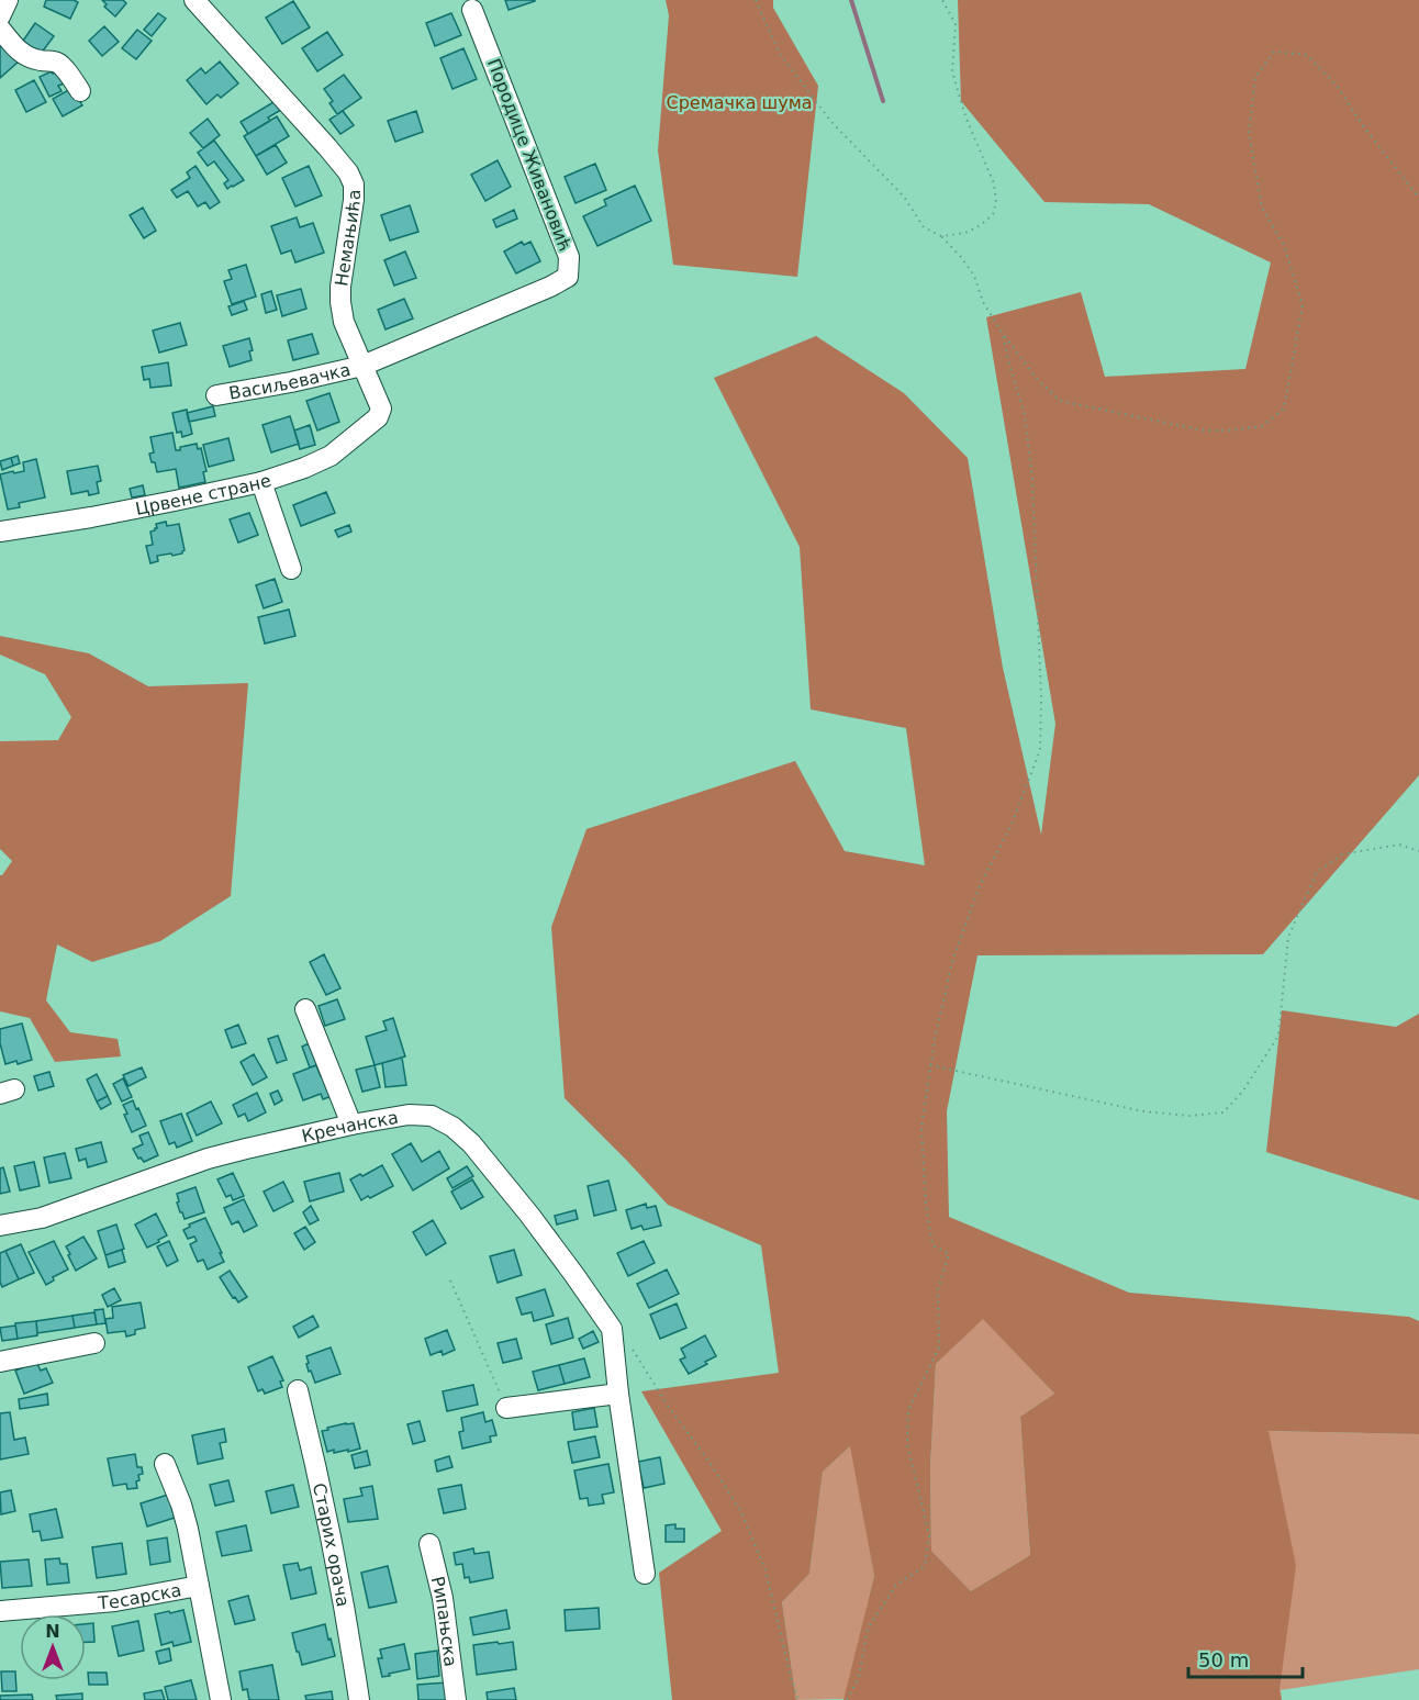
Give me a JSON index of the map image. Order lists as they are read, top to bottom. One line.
{"streets":{"street":["Породице Живановић","Немањића","Васиљевачка","Црвене стране","Кречанска","Старих орача","Тесарска","Рипањска"]},"crossings":[["Породице Живановић","Немањића"],["Породице Живановић","Васиљевачка"],["Немањића","Васиљевачка"],["Немањића","Црвене стране"]],"parks":["Сремачка шума"],"scale_bar":"50 m","north":"top"}
